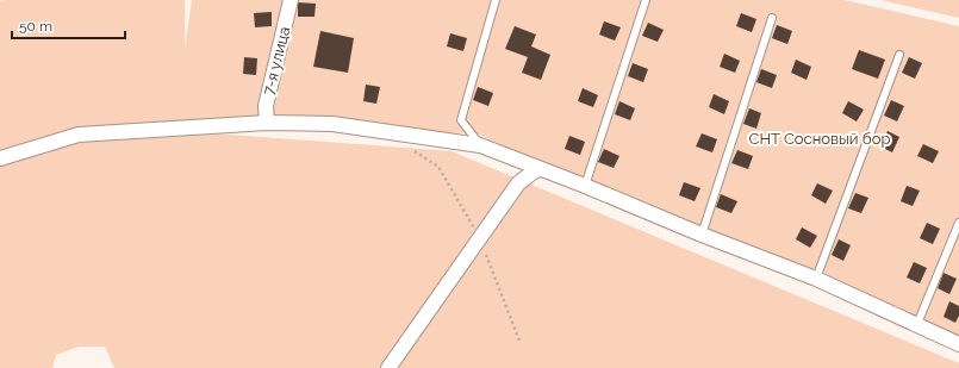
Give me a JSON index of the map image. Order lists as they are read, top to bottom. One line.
{"streets":{"street":["7-я улица"]},"parks":["СНТ Сосновый бор"],"scale_bar":"50 m"}
